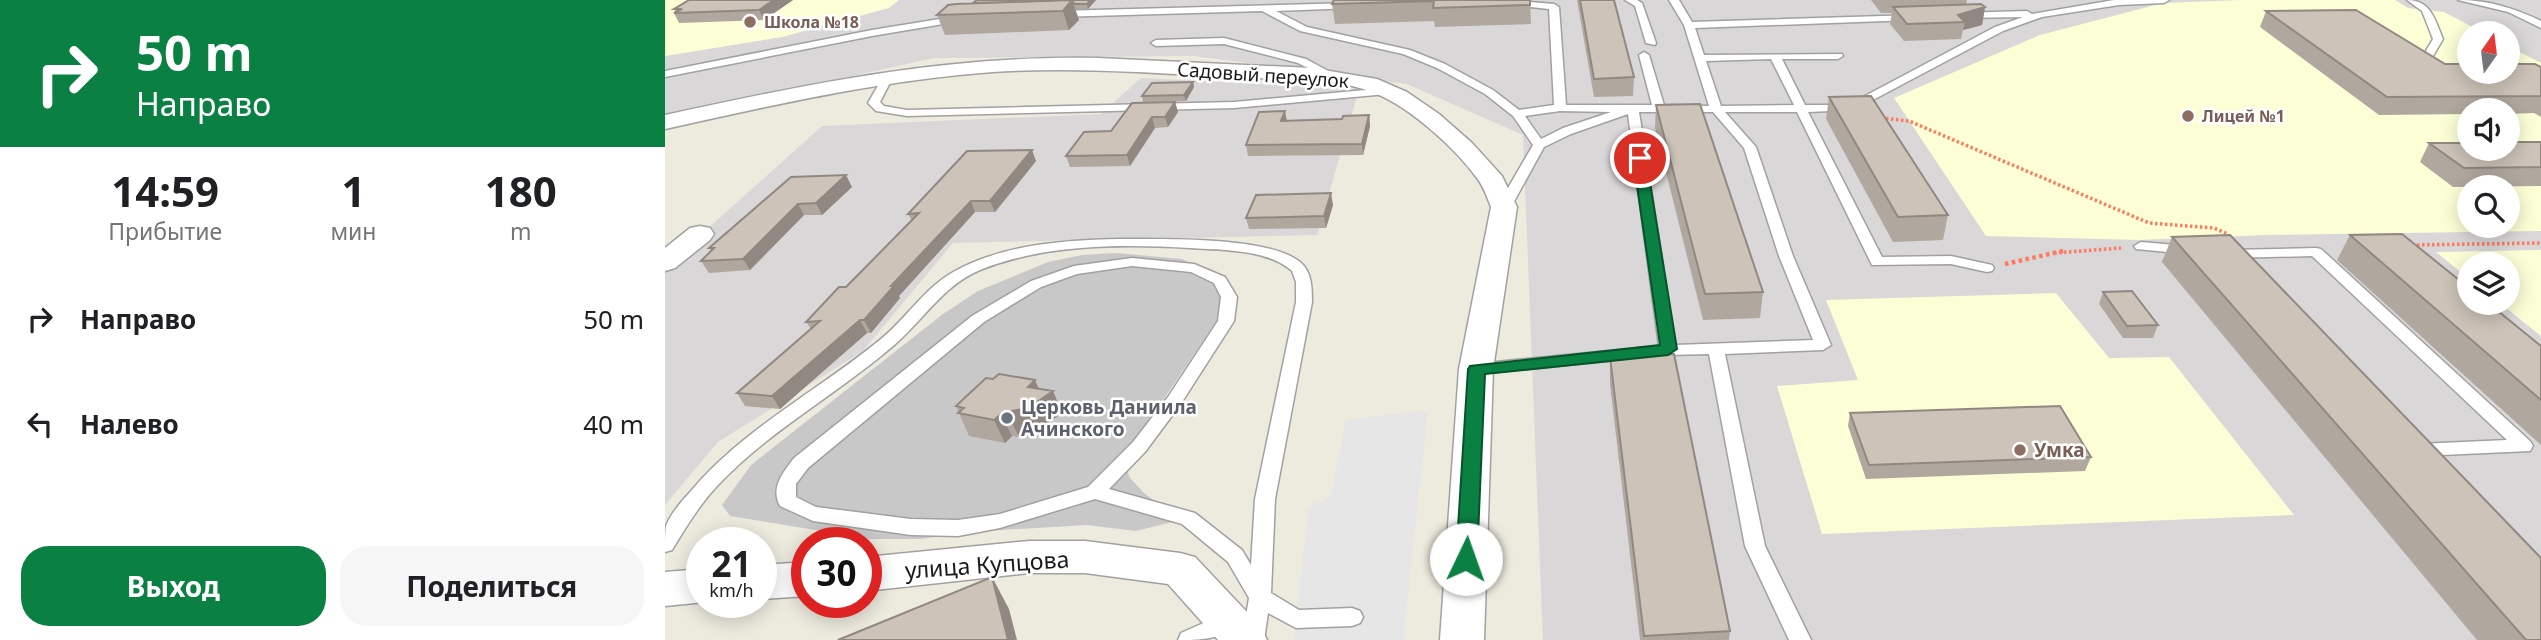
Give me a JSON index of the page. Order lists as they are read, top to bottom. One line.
{"streets":{"street":["Садовый переулок","улица Купцова"]},"places":["Школа №18","Лицей №1","Церковь Даниила Ачинского","Умка"],"north":"top","page":{"turn":["50 m","Направо"],"eta":["14:59","Прибытие","1","мин","180","m"],"list":[{"name":"Направо","value":"50 m"},{"name":"Налево","value":"40 m"}],"speed":"21 km/h","limit":"30","buttons":["Выход","Поделиться"]}}
